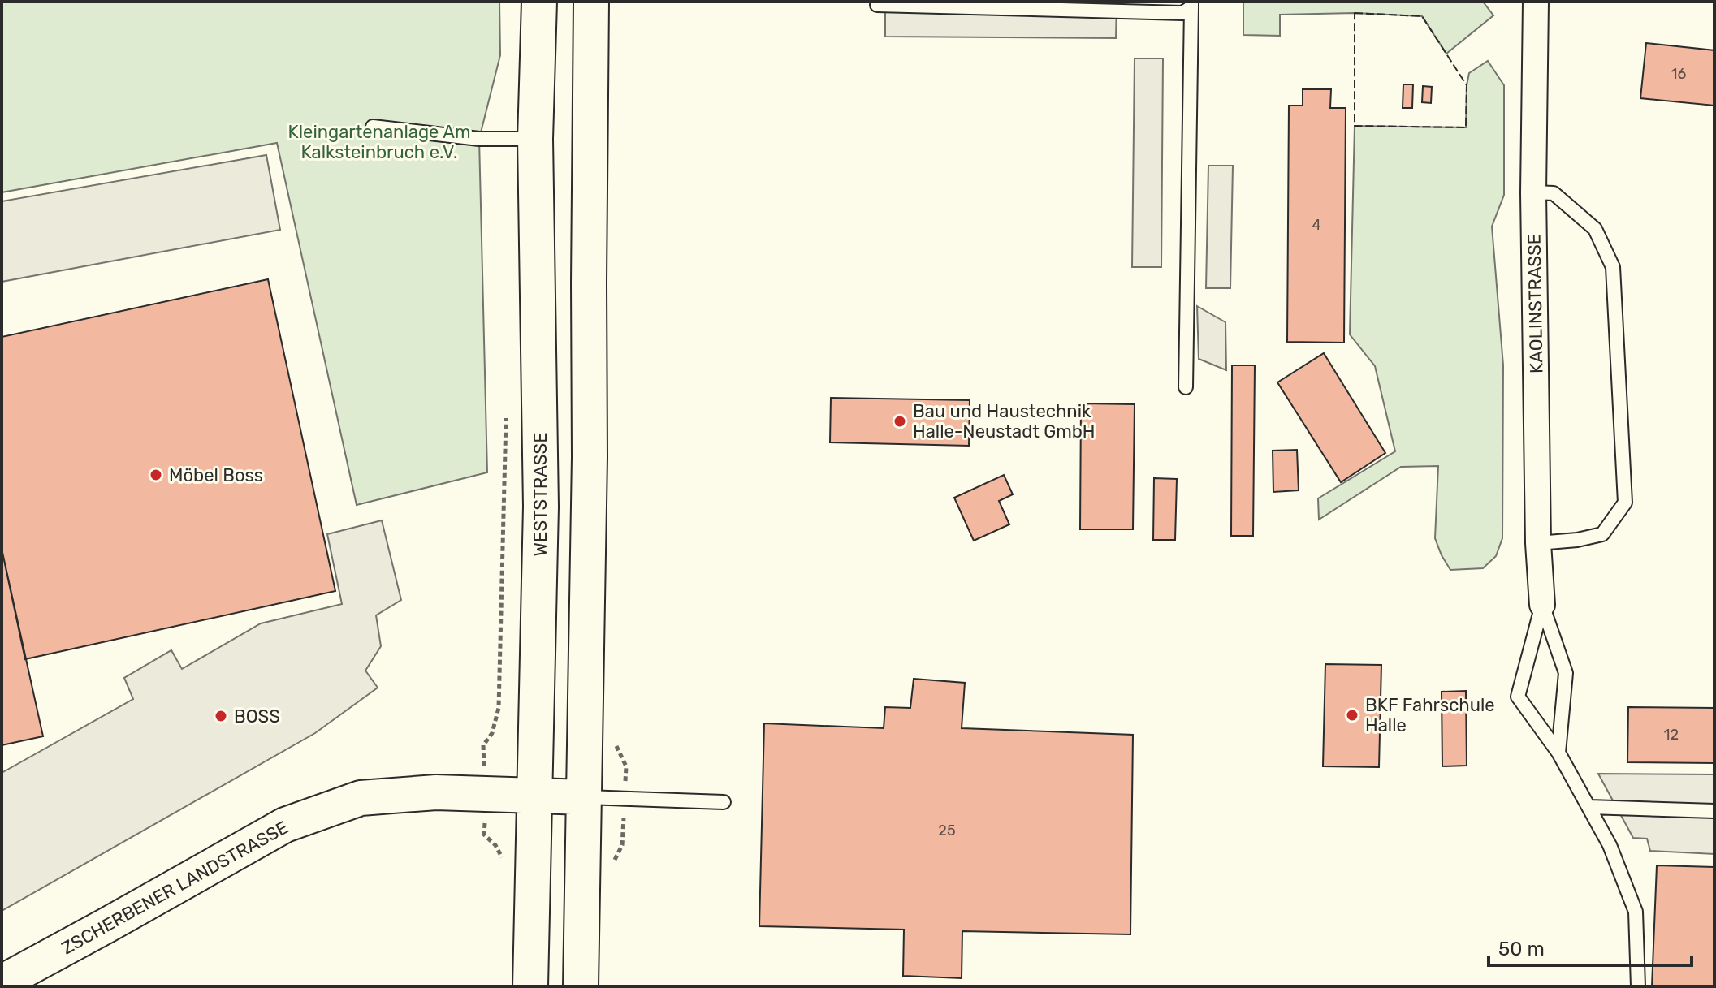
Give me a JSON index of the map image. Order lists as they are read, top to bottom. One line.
{"streets":{"main road":["WESTSTRASSE","ZSCHERBENER LANDSTRASSE"],"street":["KAOLINSTRASSE"]},"crossings":[["WESTSTRASSE","ZSCHERBENER LANDSTRASSE"]],"parks":["Kleingartenanlage Am Kalksteinbruch e.V."],"places":["Bau und Haustechnik Halle-Neustadt GmbH","Möbel Boss","BKF Fahrschule Halle","BOSS"],"house_numbers":["16","4","12","25"],"scale_bar":"50 m"}
